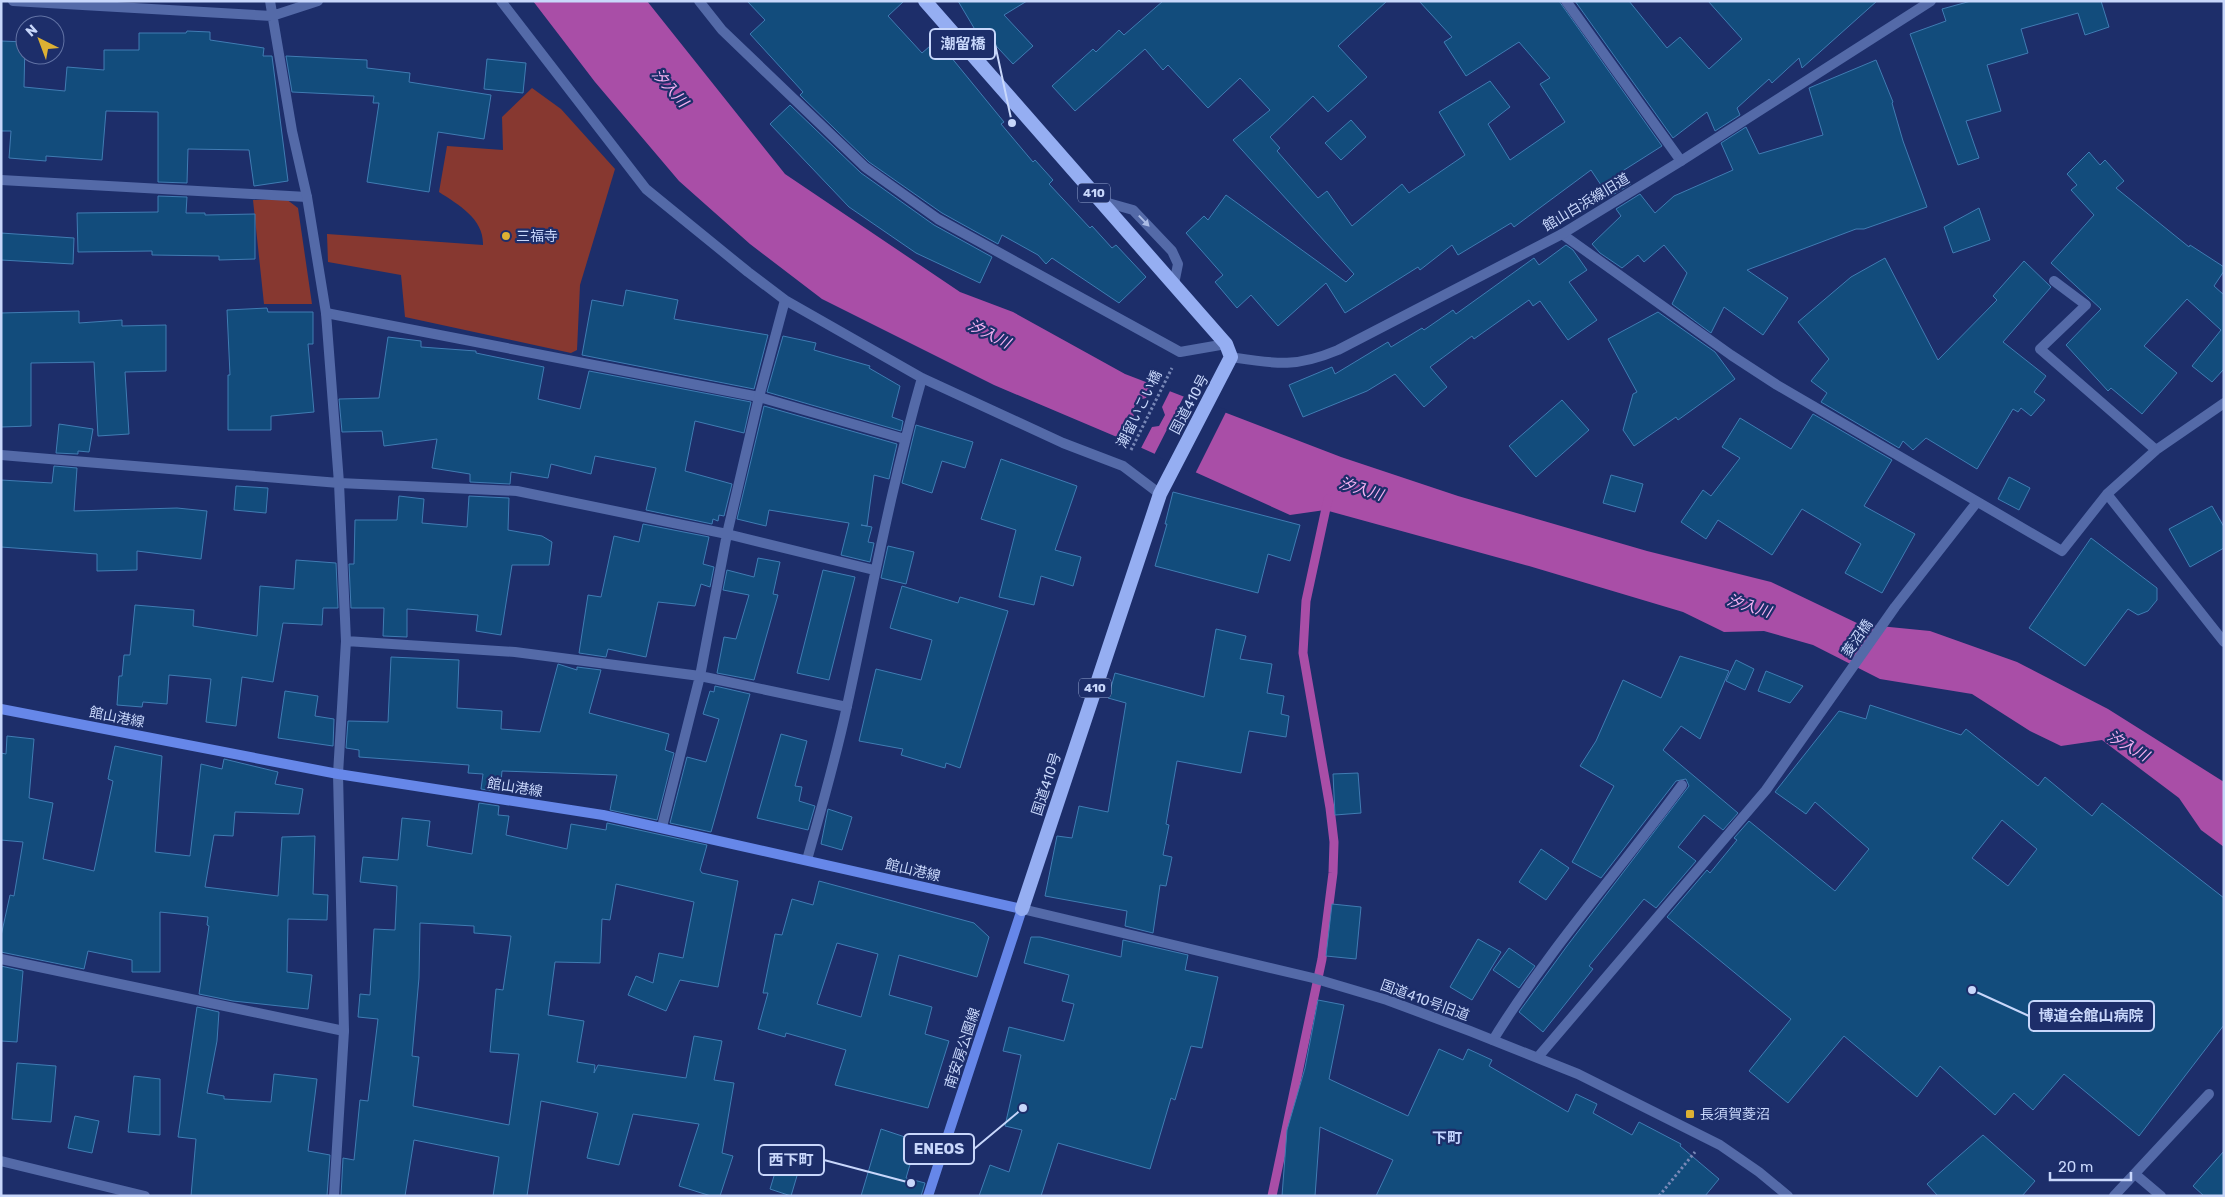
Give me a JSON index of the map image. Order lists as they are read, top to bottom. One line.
{"streets":{"highway":["410","国道410号"],"main road":["館山港線","南安房公園線"],"street":["館山白浜線旧道","菱沼橋","国道410号旧道"],"path":["潮留いこい橋"]},"crossings":[["410","館山白浜線旧道"],["410","国道410号"],["館山白浜線旧道","国道410号"],["国道410号","館山港線"],["国道410号","国道410号旧道"],["国道410号","南安房公園線"],["菱沼橋","国道410号旧道"],["館山港線","国道410号旧道"],["館山港線","南安房公園線"],["国道410号旧道","南安房公園線"]],"districts":["下町"],"water":["汐入川"],"places":{"other":["潮留橋","三福寺","博道会館山病院","ENEOS","西下町"],"transit":["長須賀菱沼"]},"scale_bar":"20 m","north":"top left"}
